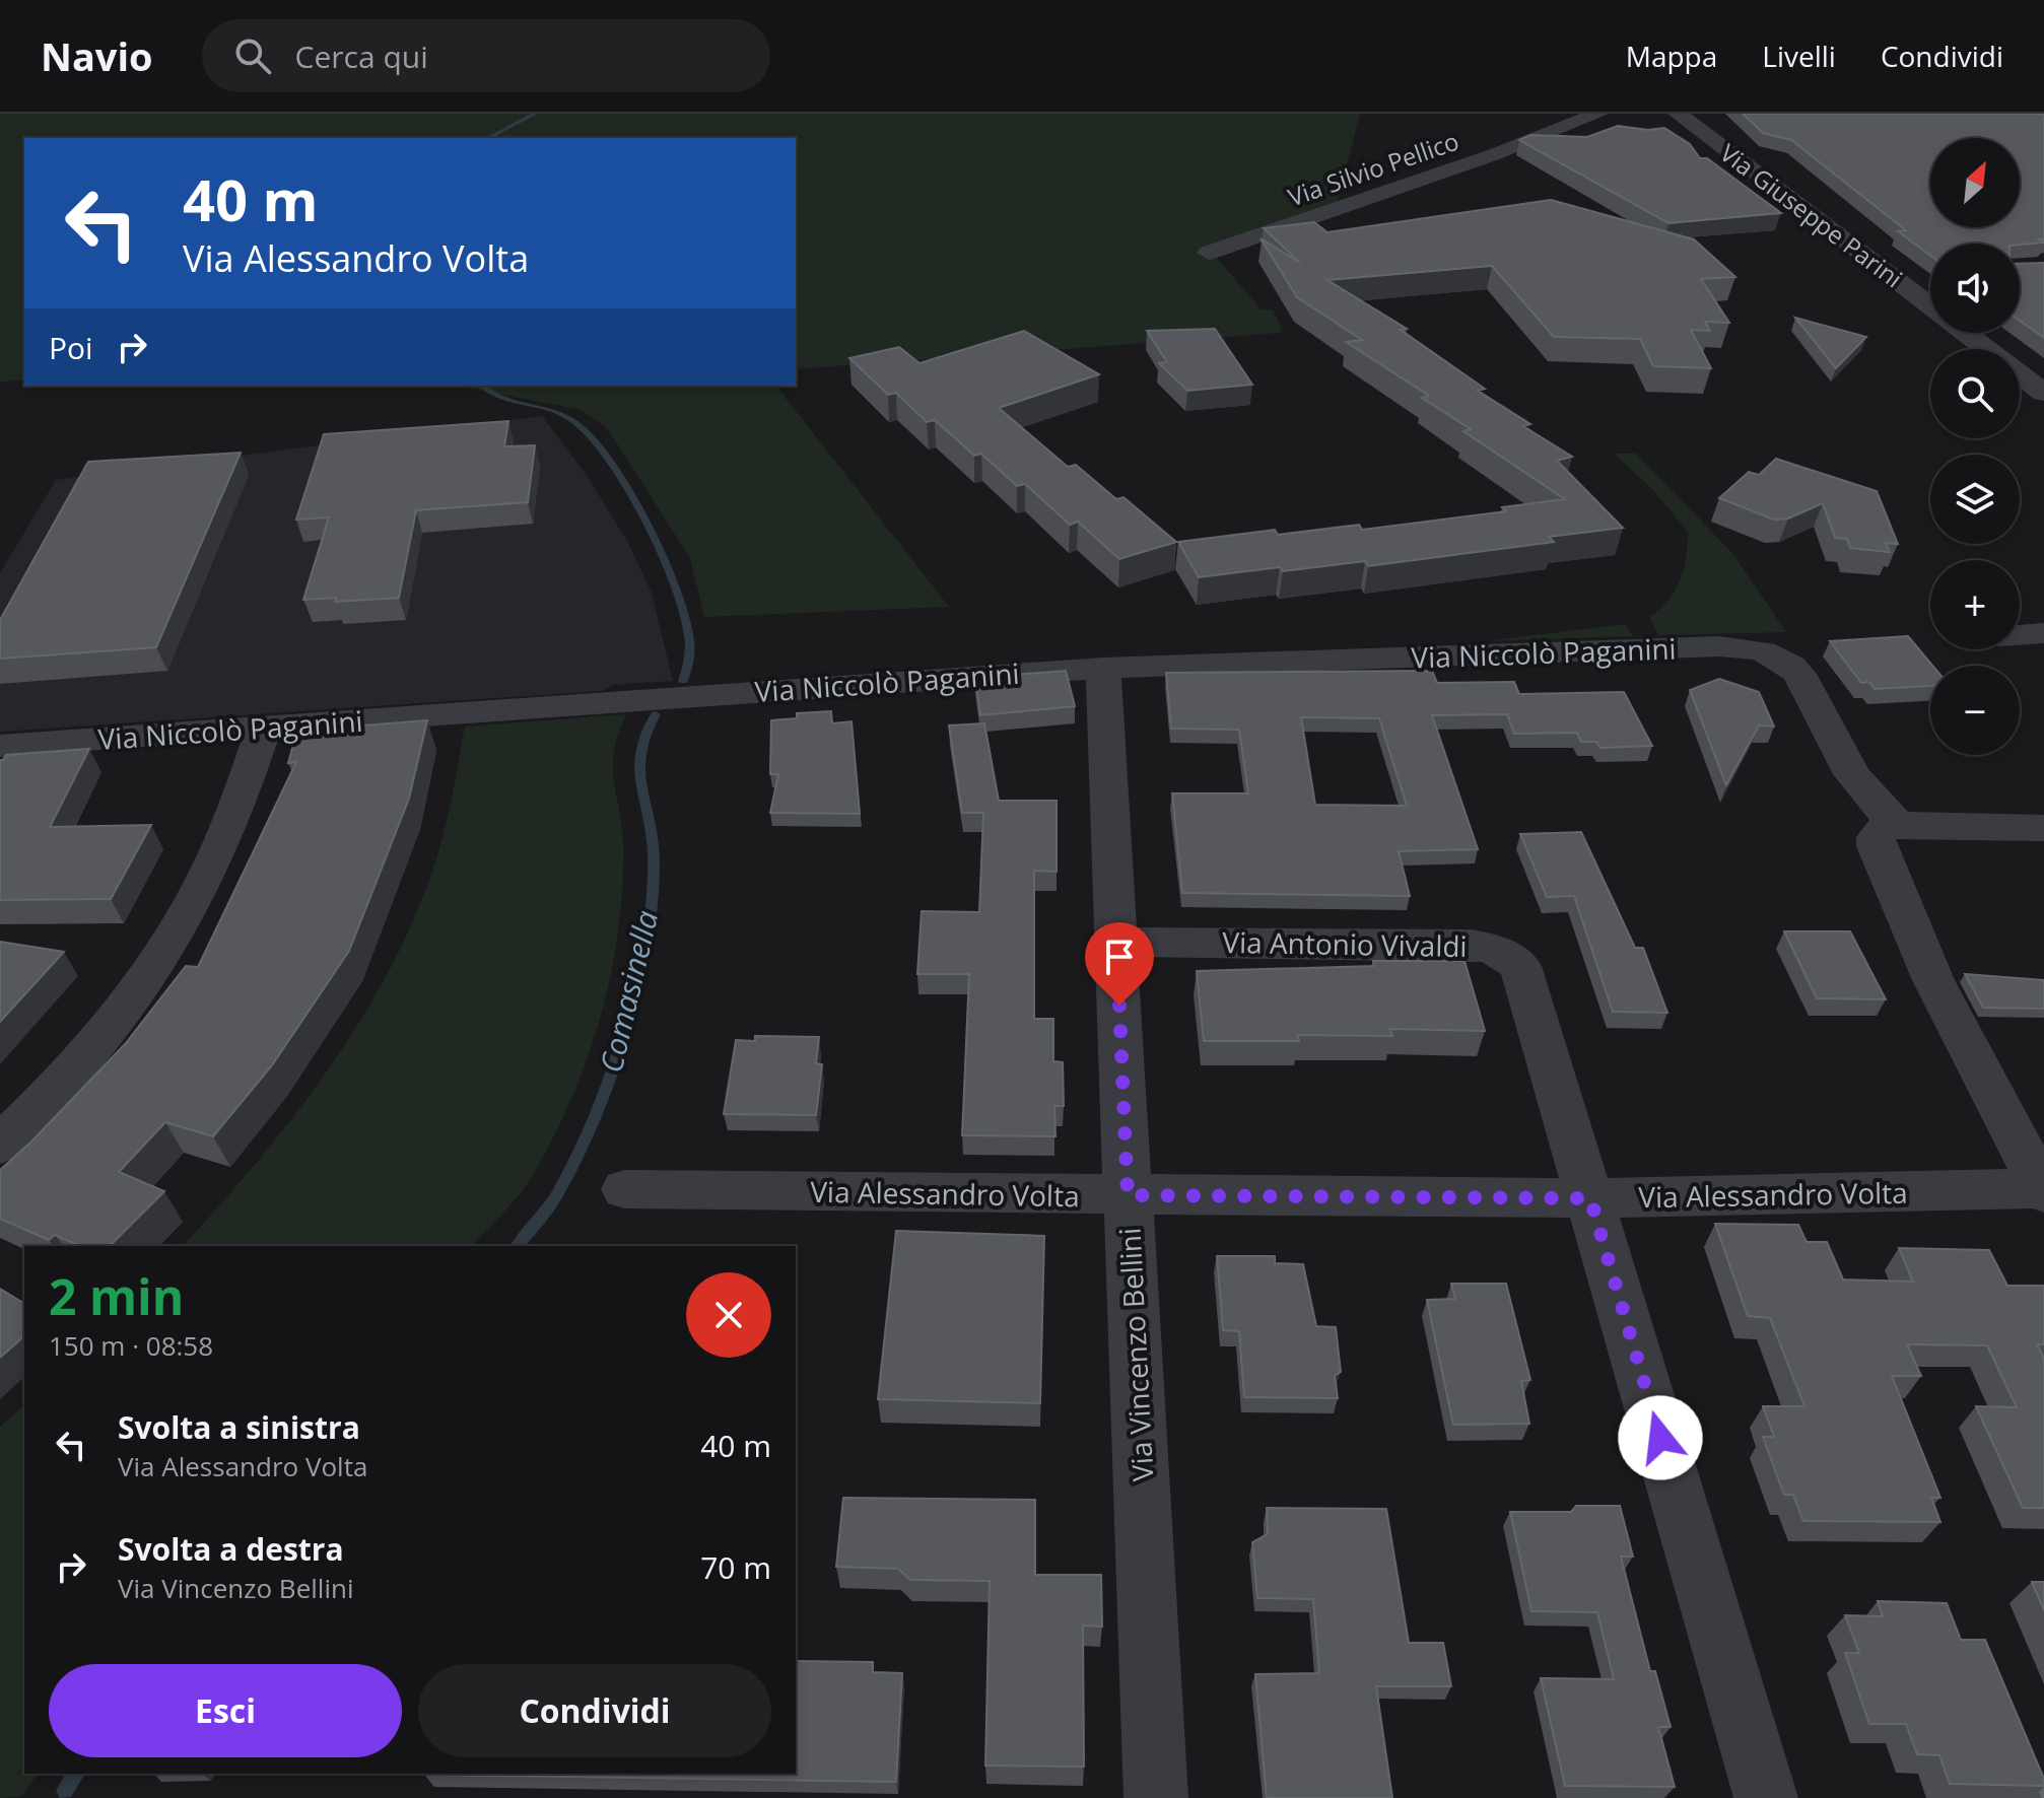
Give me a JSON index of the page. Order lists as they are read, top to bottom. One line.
{"streets":{"street":["Via Silvio Pellico","Via Giuseppe Parini","Via Niccolò Paganini","Via Antonio Vivaldi","Via Alessandro Volta","Via Vincenzo Bellini"]},"crossings":[["Via Niccolò Paganini","Via Vincenzo Bellini"],["Via Antonio Vivaldi","Via Alessandro Volta"],["Via Antonio Vivaldi","Via Vincenzo Bellini"],["Via Alessandro Volta","Via Vincenzo Bellini"]],"water":["Comasinella"],"north":"top right","page":{"header":"Navio","search":"Cerca qui","nav":["Mappa","Livelli","Condividi"],"map_buttons":["+","−"],"turn":["40 m","Via Alessandro Volta"],"then":"Poi","heading":["2 min","150 m · 08:58"],"list":[{"name":"Svolta a sinistra","note":"Via Alessandro Volta","value":"40 m"},{"name":"Svolta a destra","note":"Via Vincenzo Bellini","value":"70 m"}],"buttons":["Esci","Condividi"]}}
